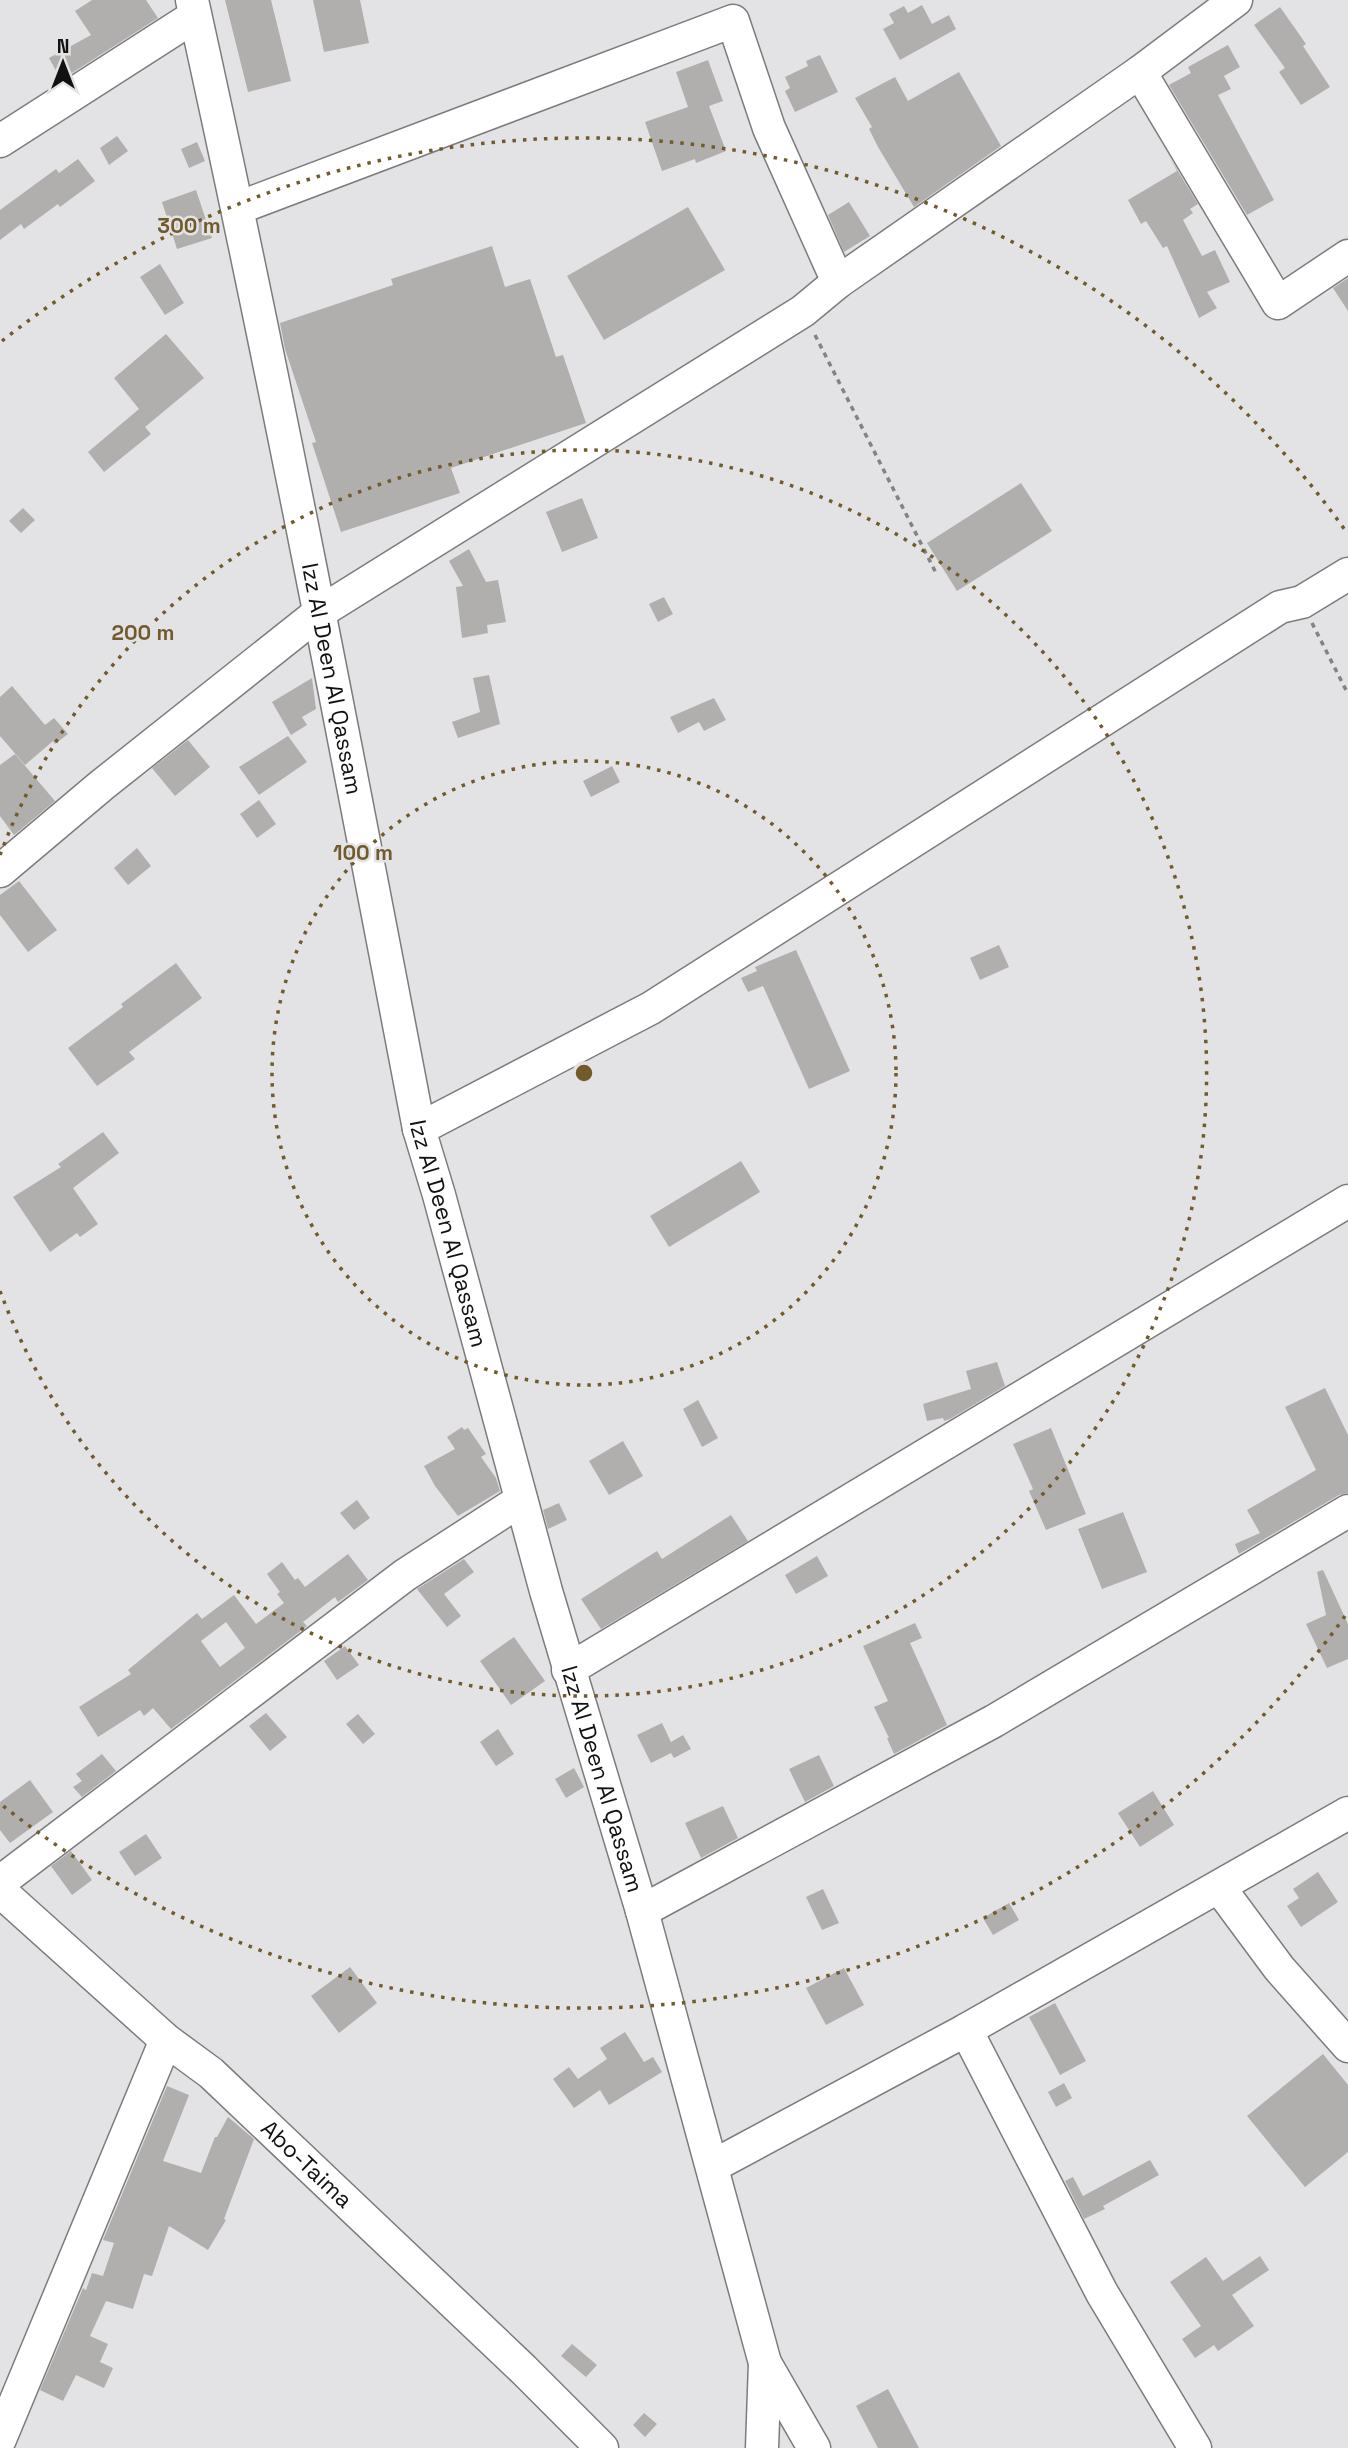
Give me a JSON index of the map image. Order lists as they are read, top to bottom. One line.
{"streets":{"street":["Izz Al Deen Al Qassam","Abo-Taima"]},"north":"top","rings":["300 m","200 m","100 m"]}
